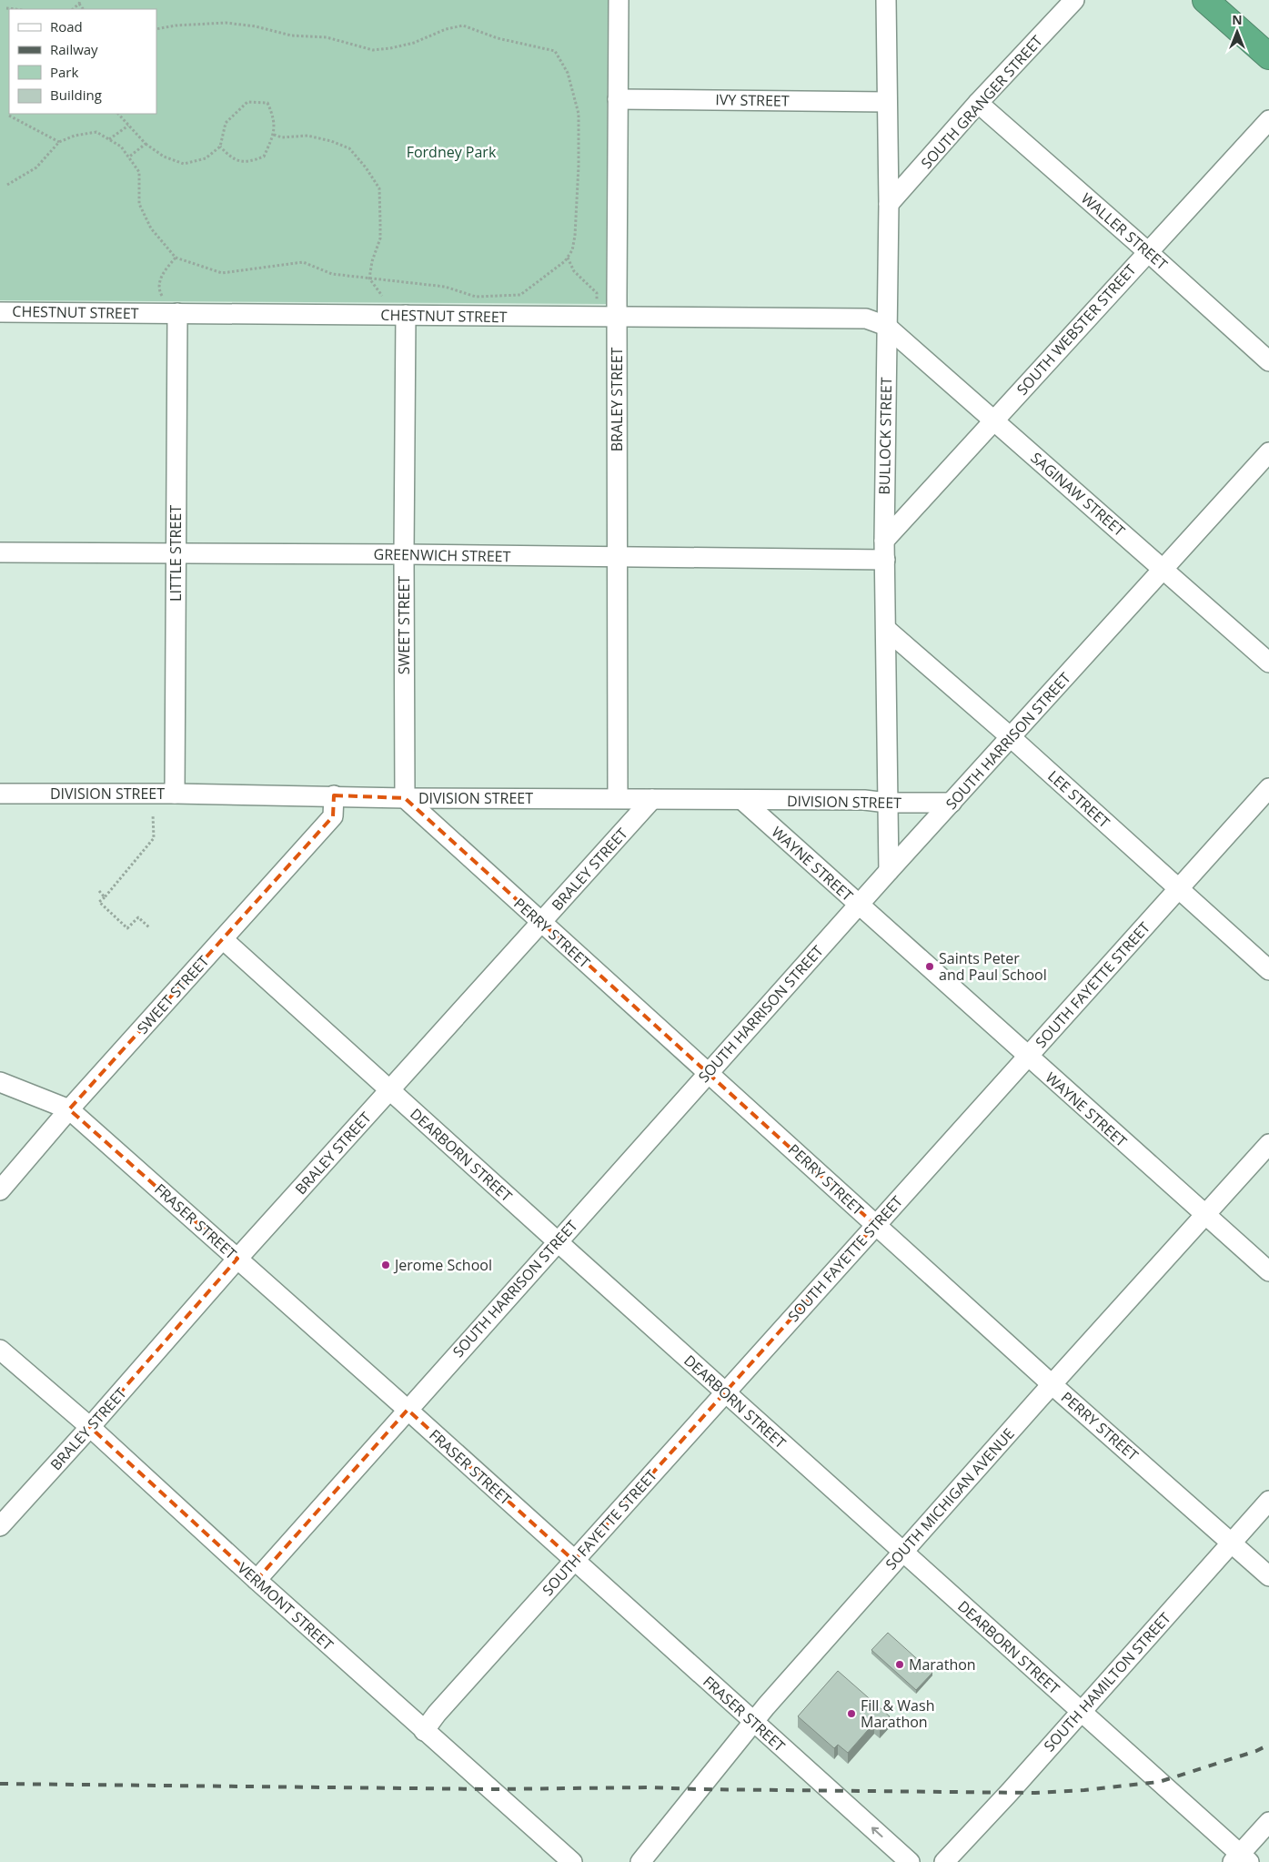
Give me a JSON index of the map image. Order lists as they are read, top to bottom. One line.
{"streets":{"street":["IVY STREET","SOUTH GRANGER STREET","WALLER STREET","CHESTNUT STREET","SOUTH WEBSTER STREET","BRALEY STREET","BULLOCK STREET","SAGINAW STREET","LITTLE STREET","GREENWICH STREET","SWEET STREET","SOUTH HARRISON STREET","DIVISION STREET","LEE STREET","WAYNE STREET","PERRY STREET","SOUTH FAYETTE STREET","DEARBORN STREET","FRASER STREET","SOUTH MICHIGAN AVENUE","VERMONT STREET","SOUTH HAMILTON STREET"]},"crossings":[["IVY STREET","BRALEY STREET"],["IVY STREET","BULLOCK STREET"],["SOUTH GRANGER STREET","WALLER STREET"],["SOUTH GRANGER STREET","BULLOCK STREET"],["WALLER STREET","SOUTH WEBSTER STREET"],["CHESTNUT STREET","BRALEY STREET"],["CHESTNUT STREET","BULLOCK STREET"],["CHESTNUT STREET","SAGINAW STREET"],["CHESTNUT STREET","LITTLE STREET"],["CHESTNUT STREET","SWEET STREET"],["SOUTH WEBSTER STREET","BULLOCK STREET"],["SOUTH WEBSTER STREET","SAGINAW STREET"],["BRALEY STREET","GREENWICH STREET"],["BRALEY STREET","DIVISION STREET"],["BRALEY STREET","PERRY STREET"],["BRALEY STREET","DEARBORN STREET"],["BRALEY STREET","FRASER STREET"],["BRALEY STREET","VERMONT STREET"],["BULLOCK STREET","SAGINAW STREET"],["BULLOCK STREET","GREENWICH STREET"],["BULLOCK STREET","SOUTH HARRISON STREET"],["BULLOCK STREET","DIVISION STREET"],["BULLOCK STREET","LEE STREET"],["SAGINAW STREET","SOUTH HARRISON STREET"],["LITTLE STREET","GREENWICH STREET"],["LITTLE STREET","DIVISION STREET"],["GREENWICH STREET","SWEET STREET"],["SWEET STREET","DIVISION STREET"],["SWEET STREET","PERRY STREET"],["SWEET STREET","DEARBORN STREET"],["SWEET STREET","FRASER STREET"],["SOUTH HARRISON STREET","DIVISION STREET"],["SOUTH HARRISON STREET","LEE STREET"],["SOUTH HARRISON STREET","WAYNE STREET"],["SOUTH HARRISON STREET","PERRY STREET"],["SOUTH HARRISON STREET","DEARBORN STREET"],["SOUTH HARRISON STREET","FRASER STREET"],["SOUTH HARRISON STREET","VERMONT STREET"],["DIVISION STREET","WAYNE STREET"],["DIVISION STREET","PERRY STREET"],["LEE STREET","SOUTH FAYETTE STREET"],["WAYNE STREET","SOUTH FAYETTE STREET"],["WAYNE STREET","SOUTH MICHIGAN AVENUE"],["PERRY STREET","SOUTH FAYETTE STREET"],["PERRY STREET","SOUTH MICHIGAN AVENUE"],["PERRY STREET","SOUTH HAMILTON STREET"],["SOUTH FAYETTE STREET","DEARBORN STREET"],["SOUTH FAYETTE STREET","FRASER STREET"],["SOUTH FAYETTE STREET","VERMONT STREET"],["DEARBORN STREET","SOUTH MICHIGAN AVENUE"],["DEARBORN STREET","SOUTH HAMILTON STREET"],["FRASER STREET","SOUTH MICHIGAN AVENUE"]],"parks":["Fordney Park"],"places":["Saints Peter and Paul School","Jerome School","Marathon","Fill & Wash Marathon"],"legend":["Road","Railway","Park","Building"],"north":"top"}
